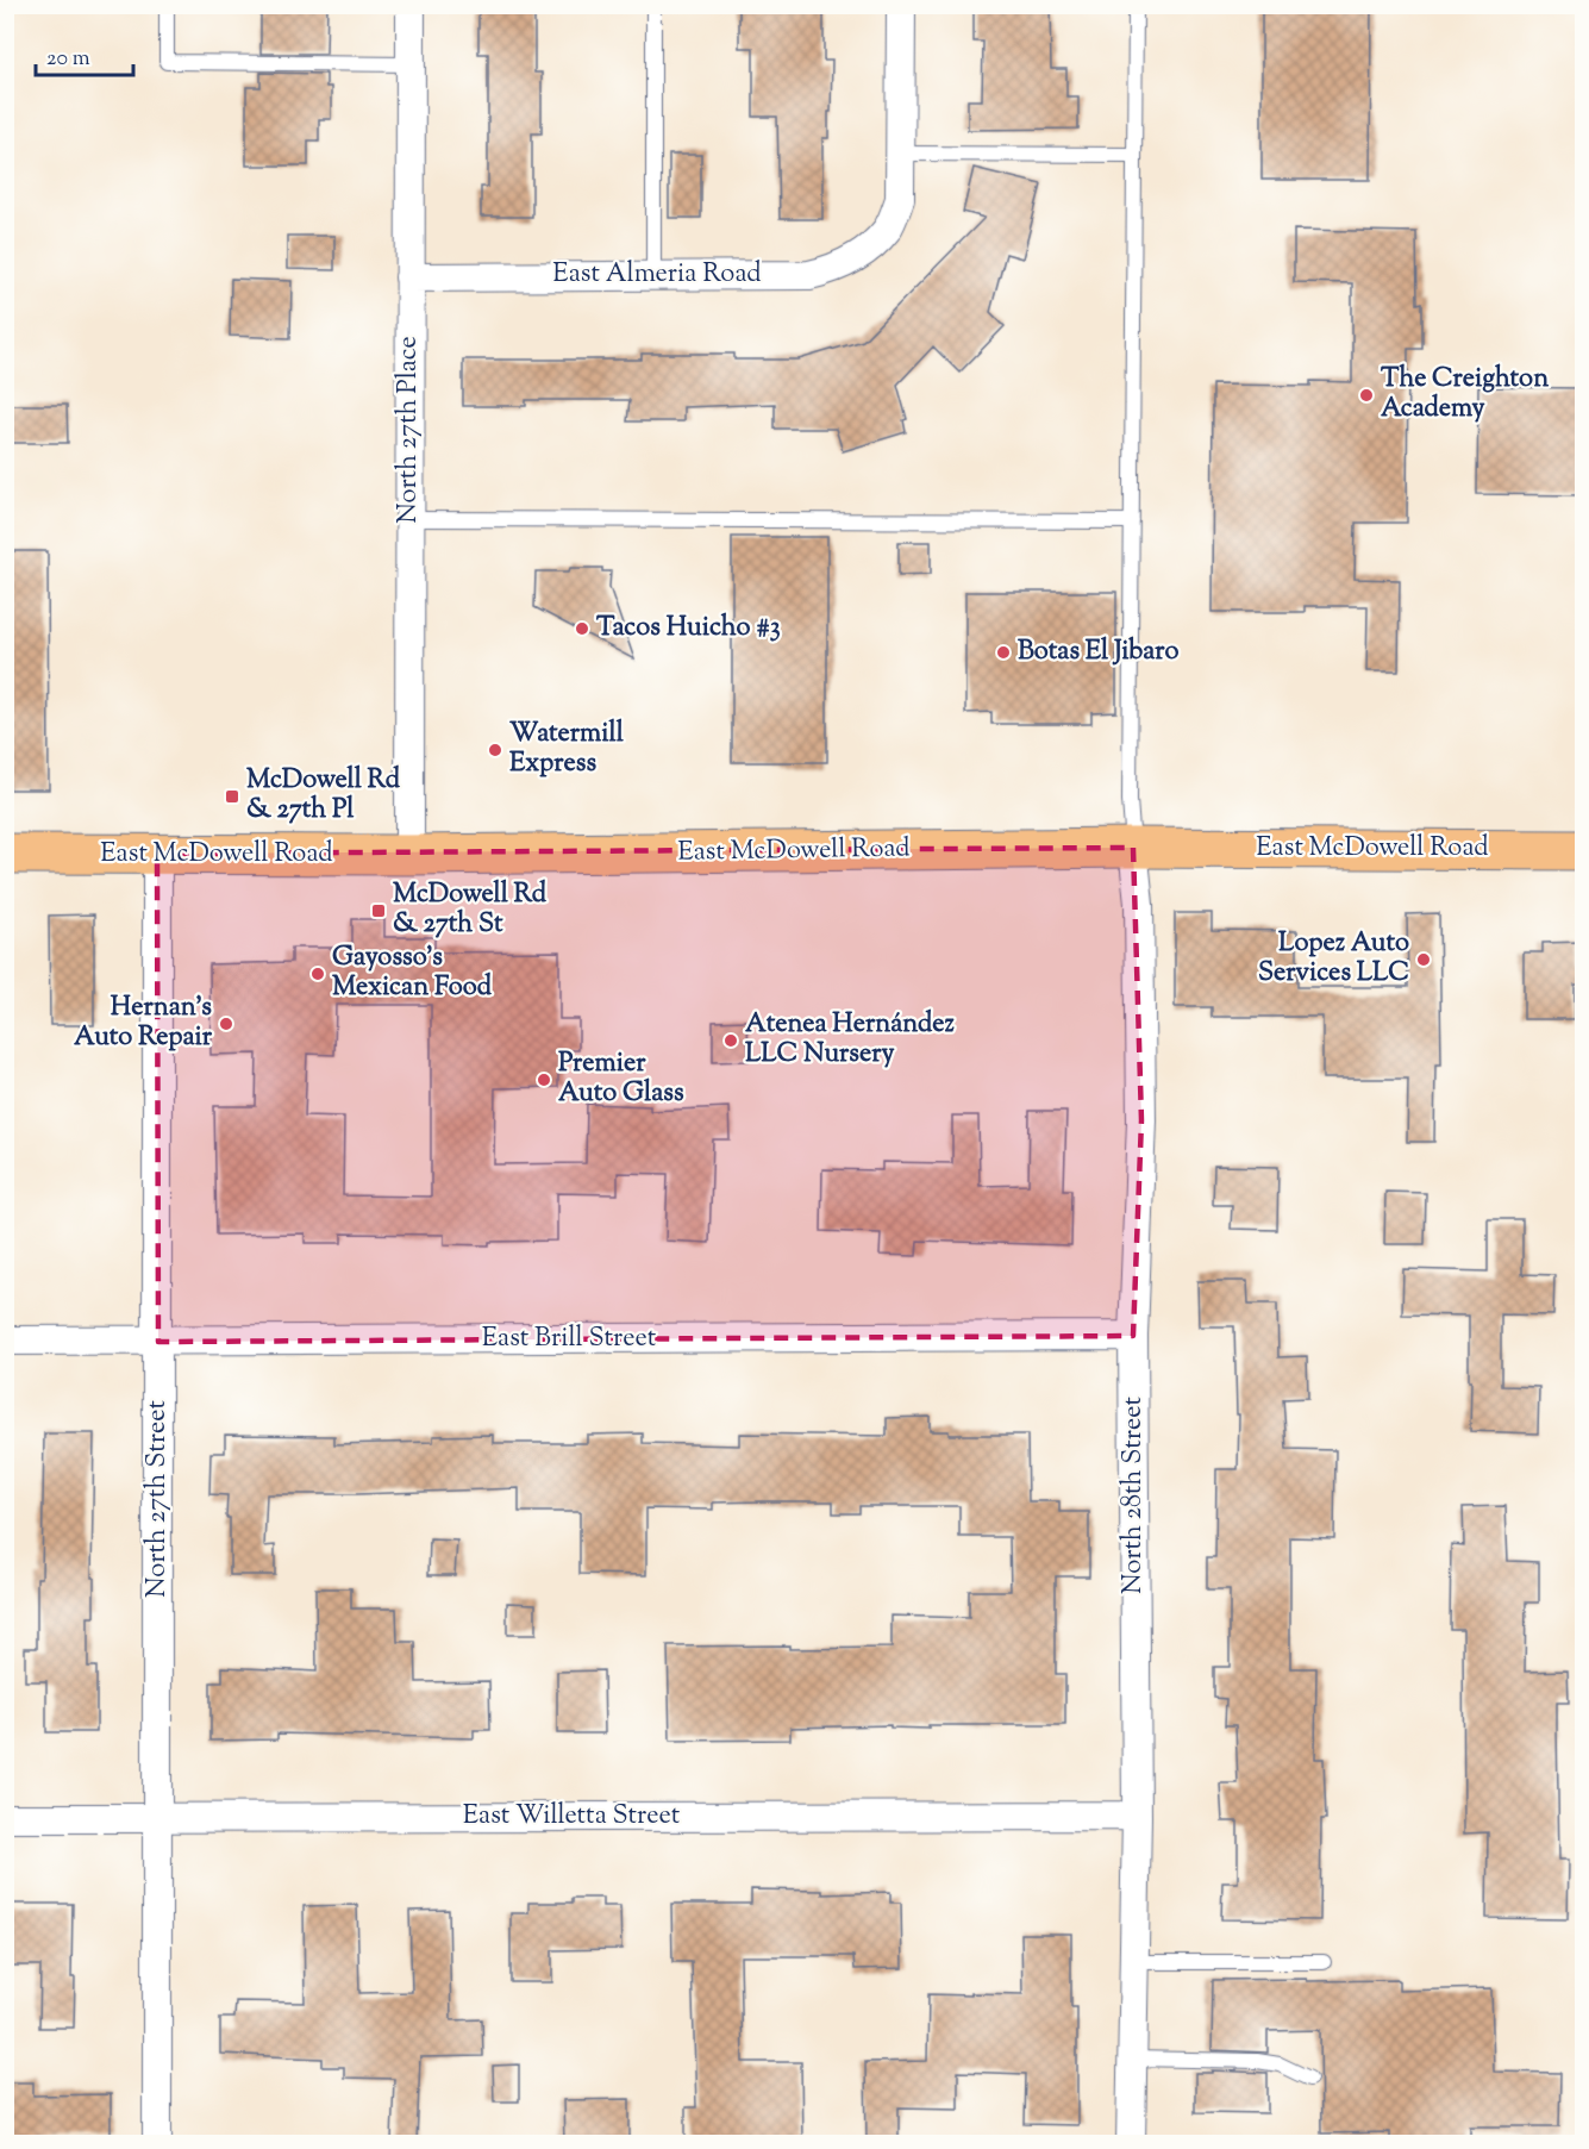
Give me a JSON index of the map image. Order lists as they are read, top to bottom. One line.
{"streets":{"main road":["East McDowell Road"],"street":["East Almeria Road","North 27th Place","East Brill Street","North 28th Street","North 27th Street","East Willetta Street"]},"crossings":[["East Almeria Road","North 27th Place"],["North 27th Place","East McDowell Road"],["East McDowell Road","North 28th Street"],["East McDowell Road","North 27th Street"],["East Brill Street","North 28th Street"],["East Brill Street","North 27th Street"],["North 28th Street","East Willetta Street"],["North 27th Street","East Willetta Street"]],"places":{"other":["The Creighton Academy","Tacos Huicho #3","Botas El Jibaro","Watermill Express","Lopez Auto Services LLC","Gayosso's Mexican Food","Hernan's Auto Repair","Atenea Hernández LLC Nursery","Premier Auto Glass"],"transit":["McDowell Rd & 27th Pl","McDowell Rd & 27th St"]},"scale_bar":"20 m"}
